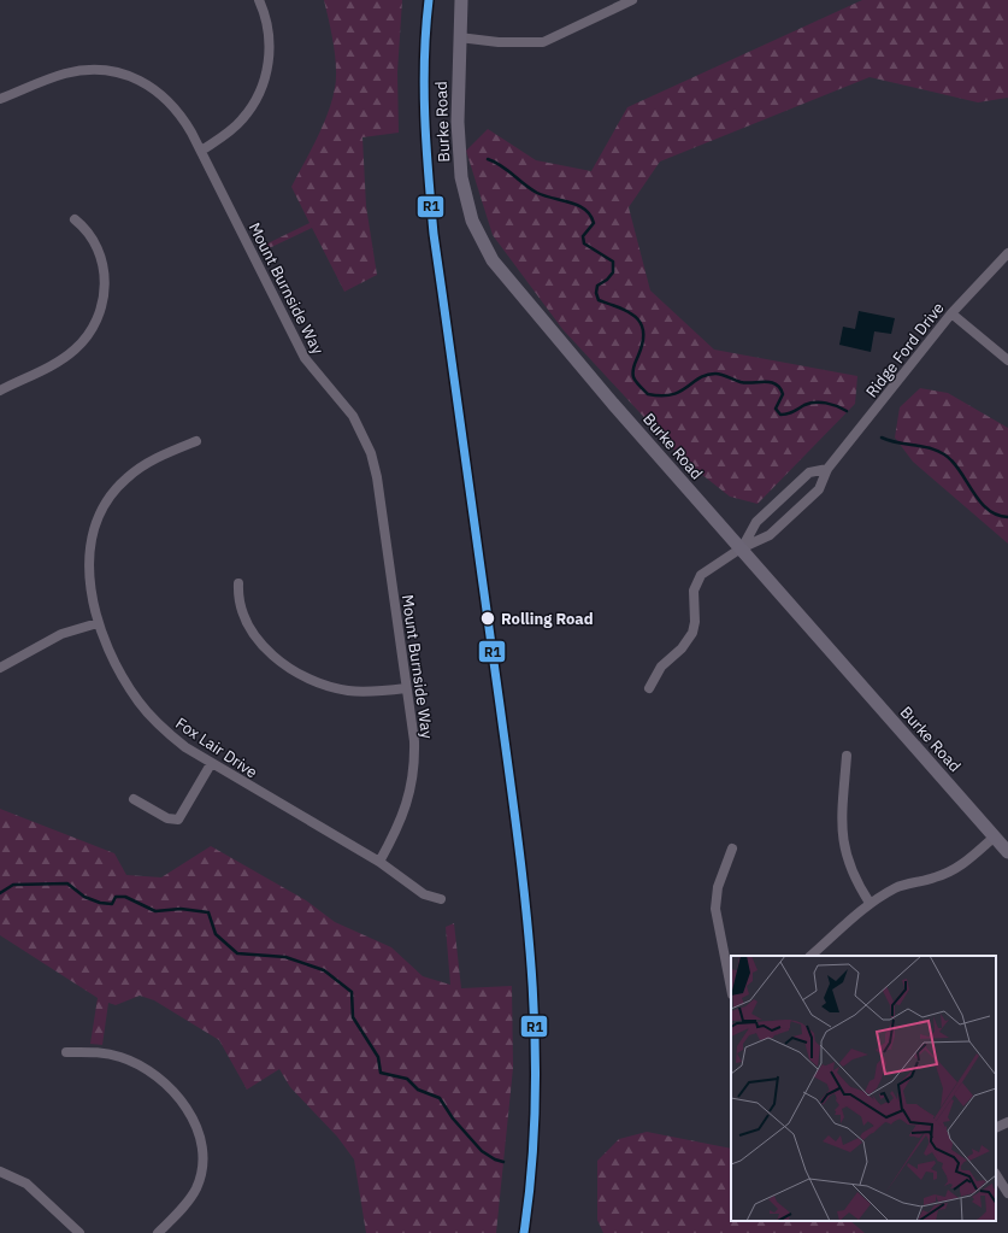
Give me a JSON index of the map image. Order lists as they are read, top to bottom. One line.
{"streets":{"street":["Burke Road","Mount Burnside Way","Ridge Ford Drive","Fox Lair Drive"]},"crossings":[["Burke Road","Ridge Ford Drive"],["Mount Burnside Way","Fox Lair Drive"]],"places":["Rolling Road"],"lines":["transit line R1"]}
